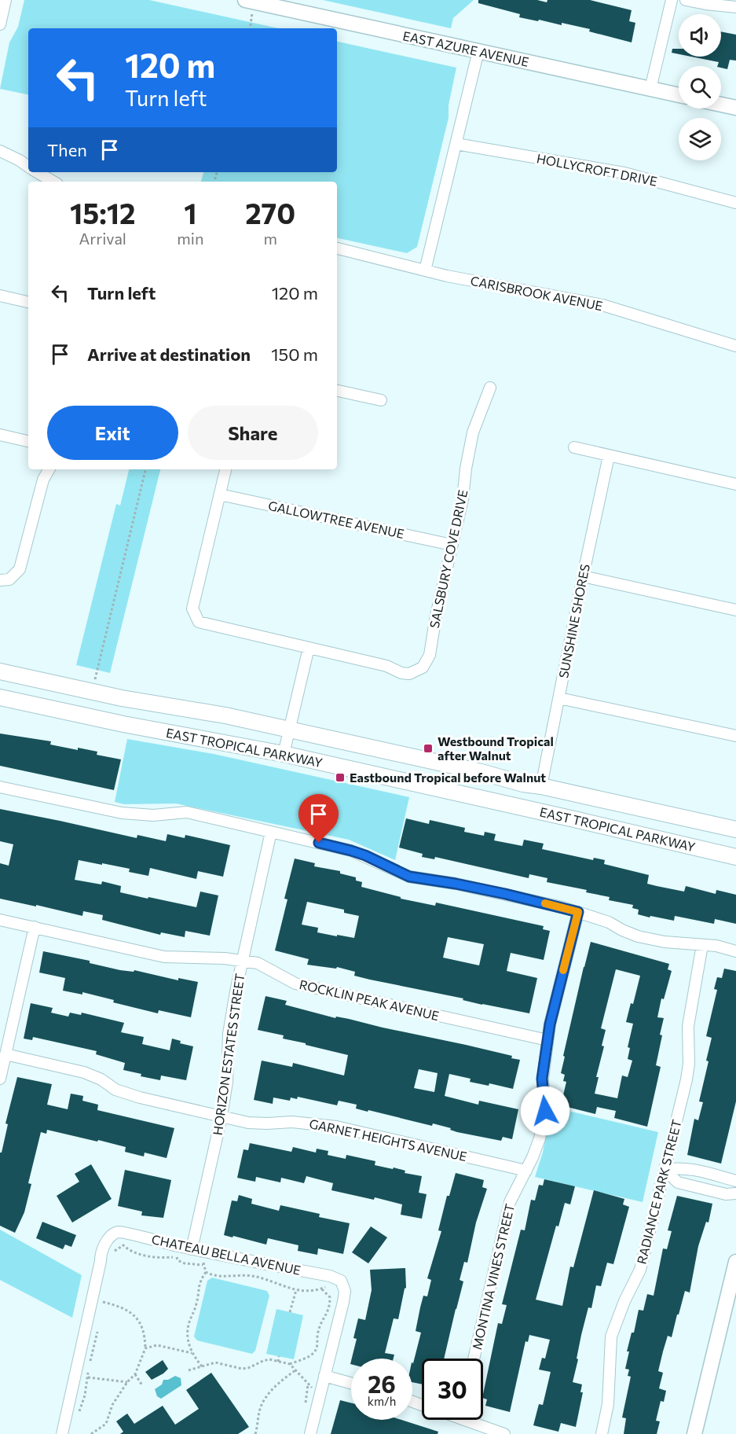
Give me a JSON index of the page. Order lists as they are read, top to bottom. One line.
{"streets":{"main road":["EAST TROPICAL PARKWAY"],"street":["EAST AZURE AVENUE","HOLLYCROFT DRIVE","CARISBROOK AVENUE","GALLOWTREE AVENUE","SALSBURY COVE DRIVE","SUNSHINE SHORES","ROCKLIN PEAK AVENUE","HORIZON ESTATES STREET","GARNET HEIGHTS AVENUE","RADIANCE PARK STREET","CHATEAU BELLA AVENUE","MONTINA VINES STREET"]},"crossings":[["GALLOWTREE AVENUE","SALSBURY COVE DRIVE"],["SUNSHINE SHORES","EAST TROPICAL PARKWAY"],["ROCKLIN PEAK AVENUE","HORIZON ESTATES STREET"],["ROCKLIN PEAK AVENUE","MONTINA VINES STREET"],["HORIZON ESTATES STREET","GARNET HEIGHTS AVENUE"],["HORIZON ESTATES STREET","CHATEAU BELLA AVENUE"],["GARNET HEIGHTS AVENUE","MONTINA VINES STREET"]],"places":{"transit":["Westbound Tropical after Walnut","Eastbound Tropical before Walnut"]},"page":{"turn":["120 m","Turn left"],"then":"Then","eta":["15:12","Arrival","1","min","270","m"],"list":[{"name":"Turn left","value":"120 m"},{"name":"Arrive at destination","value":"150 m"}],"buttons":["Exit","Share"],"speed":"26 km/h","limit":"30"}}
